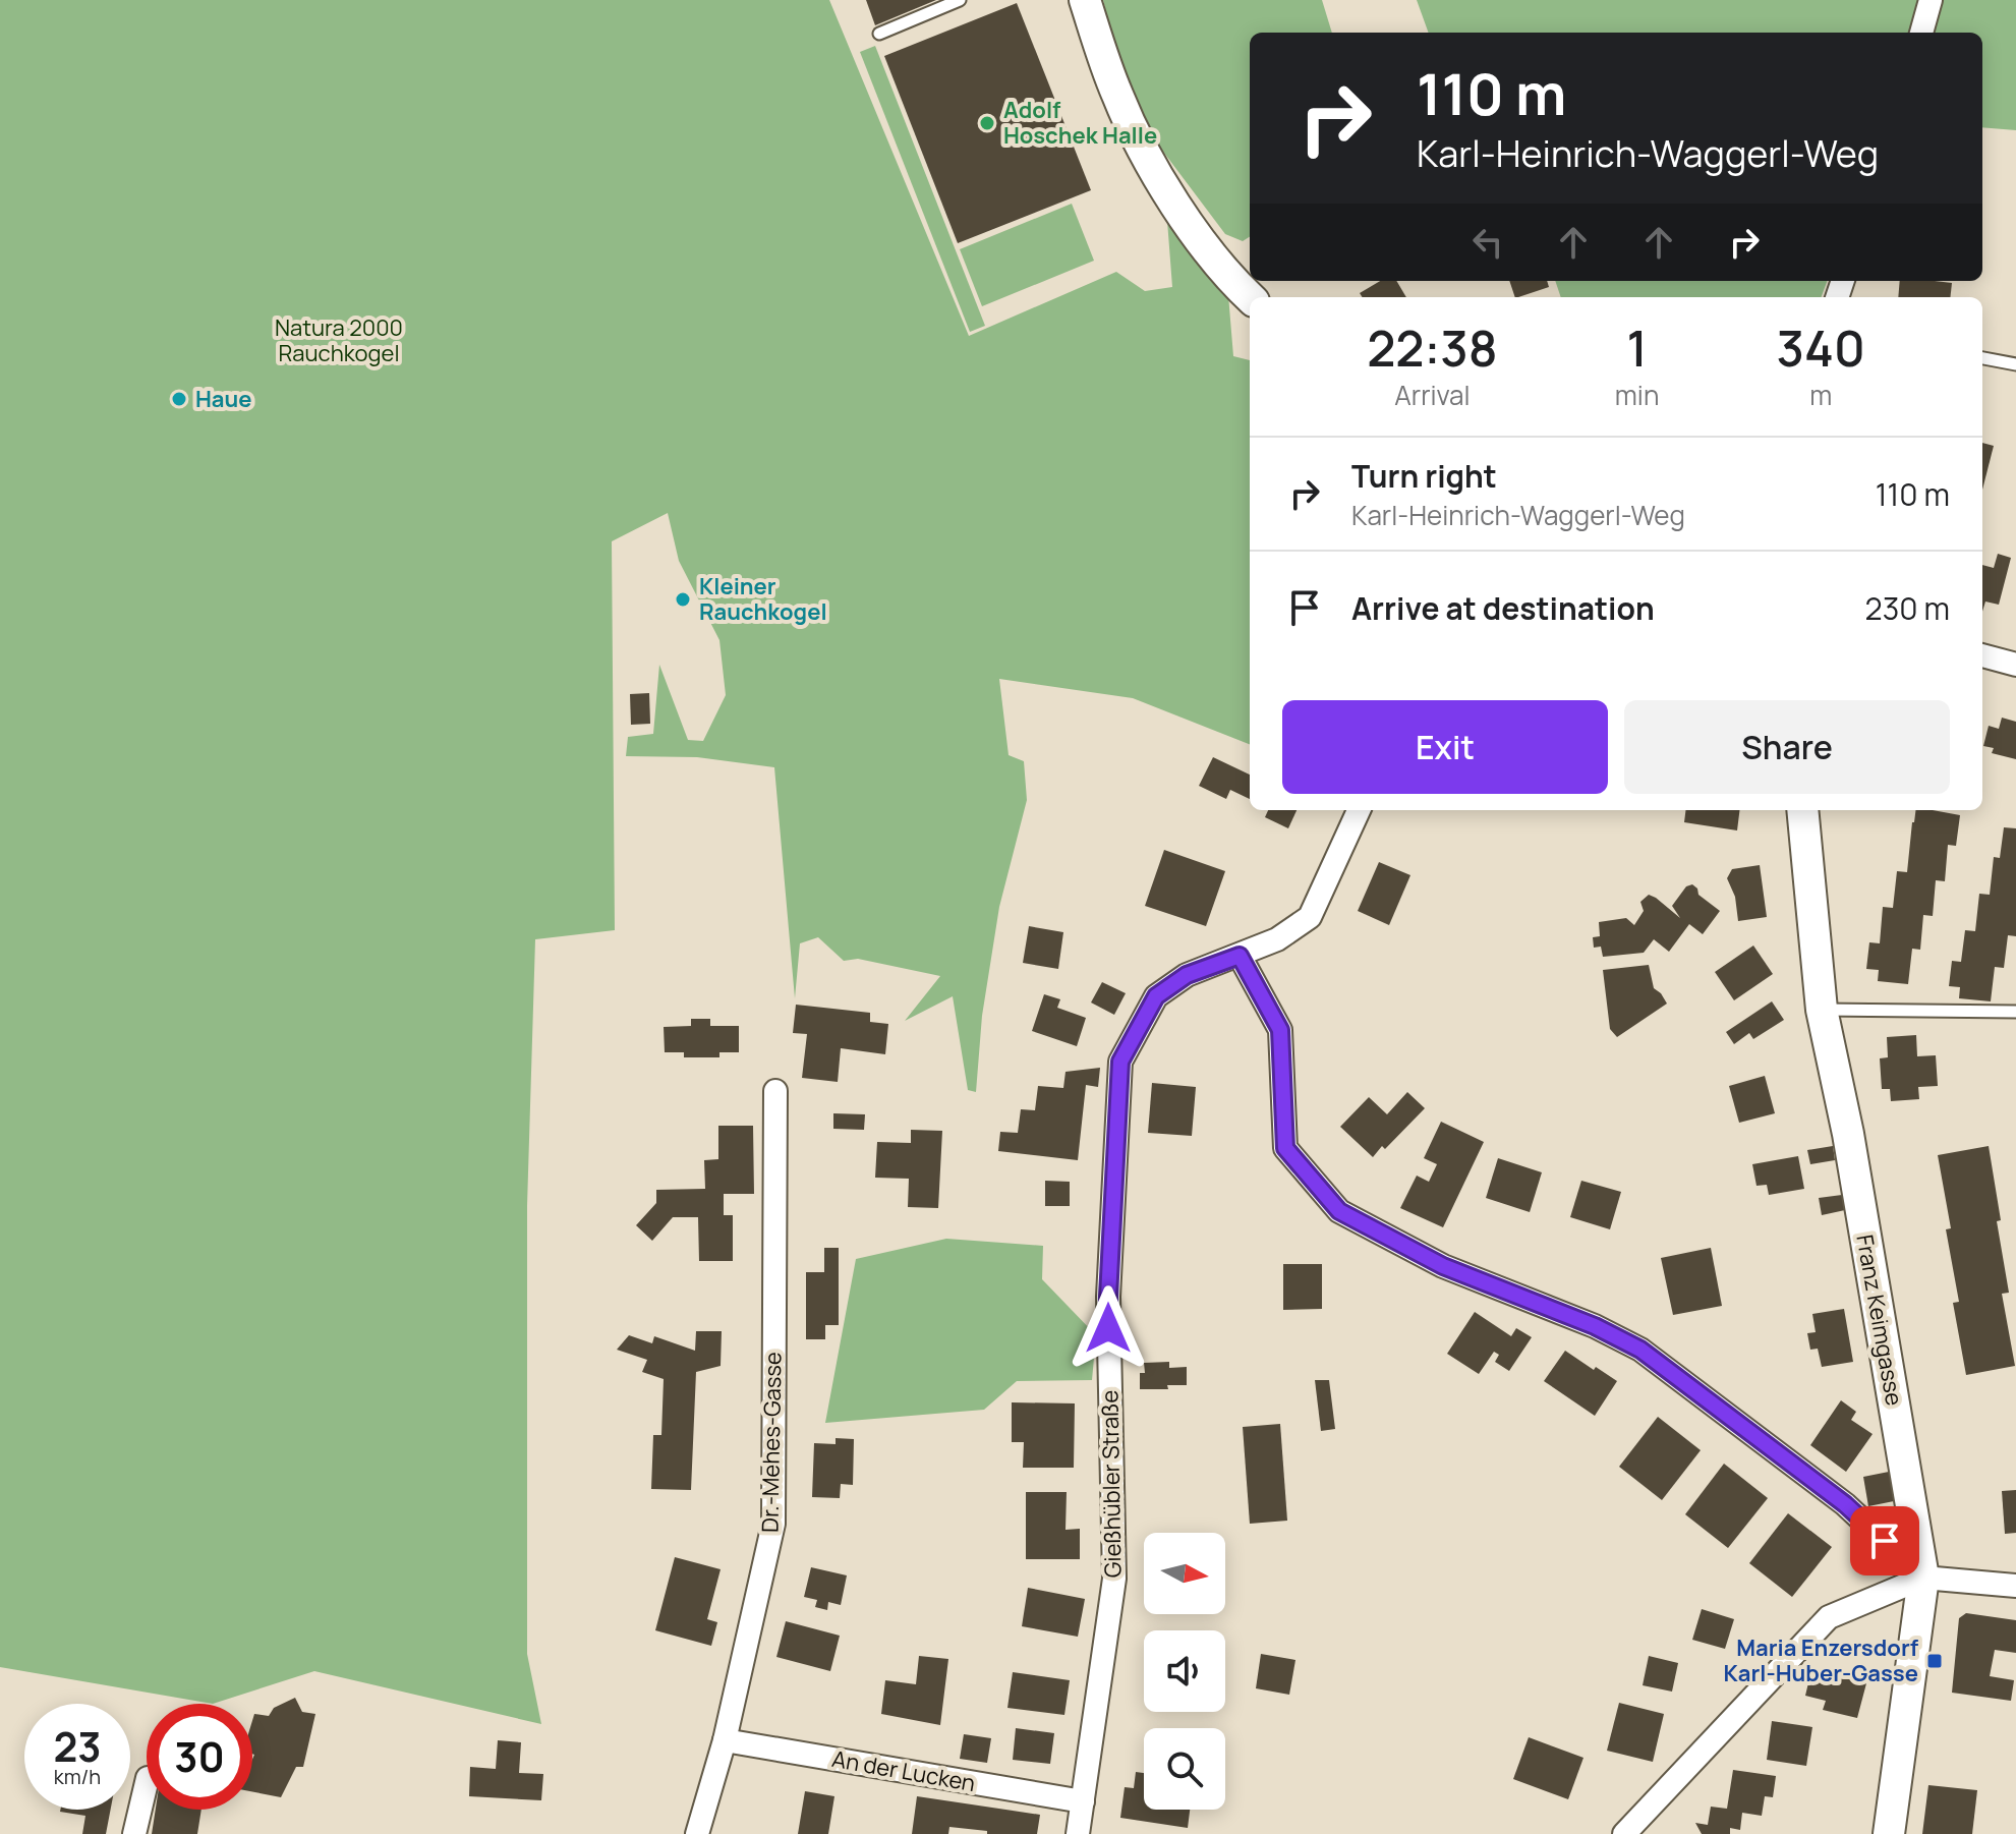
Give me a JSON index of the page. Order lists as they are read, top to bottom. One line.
{"streets":{"main road":["Franz Keimgasse"],"street":["Dr.-Mehes-Gasse","Gießhübler Straße","An der Lucken"]},"crossings":[["Dr.-Mehes-Gasse","An der Lucken"],["Gießhübler Straße","An der Lucken"]],"parks":["Natura 2000 Rauchkogel"],"places":{"other":["Adolf Hoschek Halle","Haue","Kleiner Rauchkogel"],"transit":["Maria Enzersdorf Karl-Huber-Gasse"]},"north":"right","page":{"turn":["110 m","Karl-Heinrich-Waggerl-Weg"],"eta":["22:38","Arrival","1","min","340","m"],"list":[{"name":"Turn right","note":"Karl-Heinrich-Waggerl-Weg","value":"110 m"},{"name":"Arrive at destination","value":"230 m"}],"buttons":["Exit","Share"],"speed":"23 km/h","limit":"30"}}
